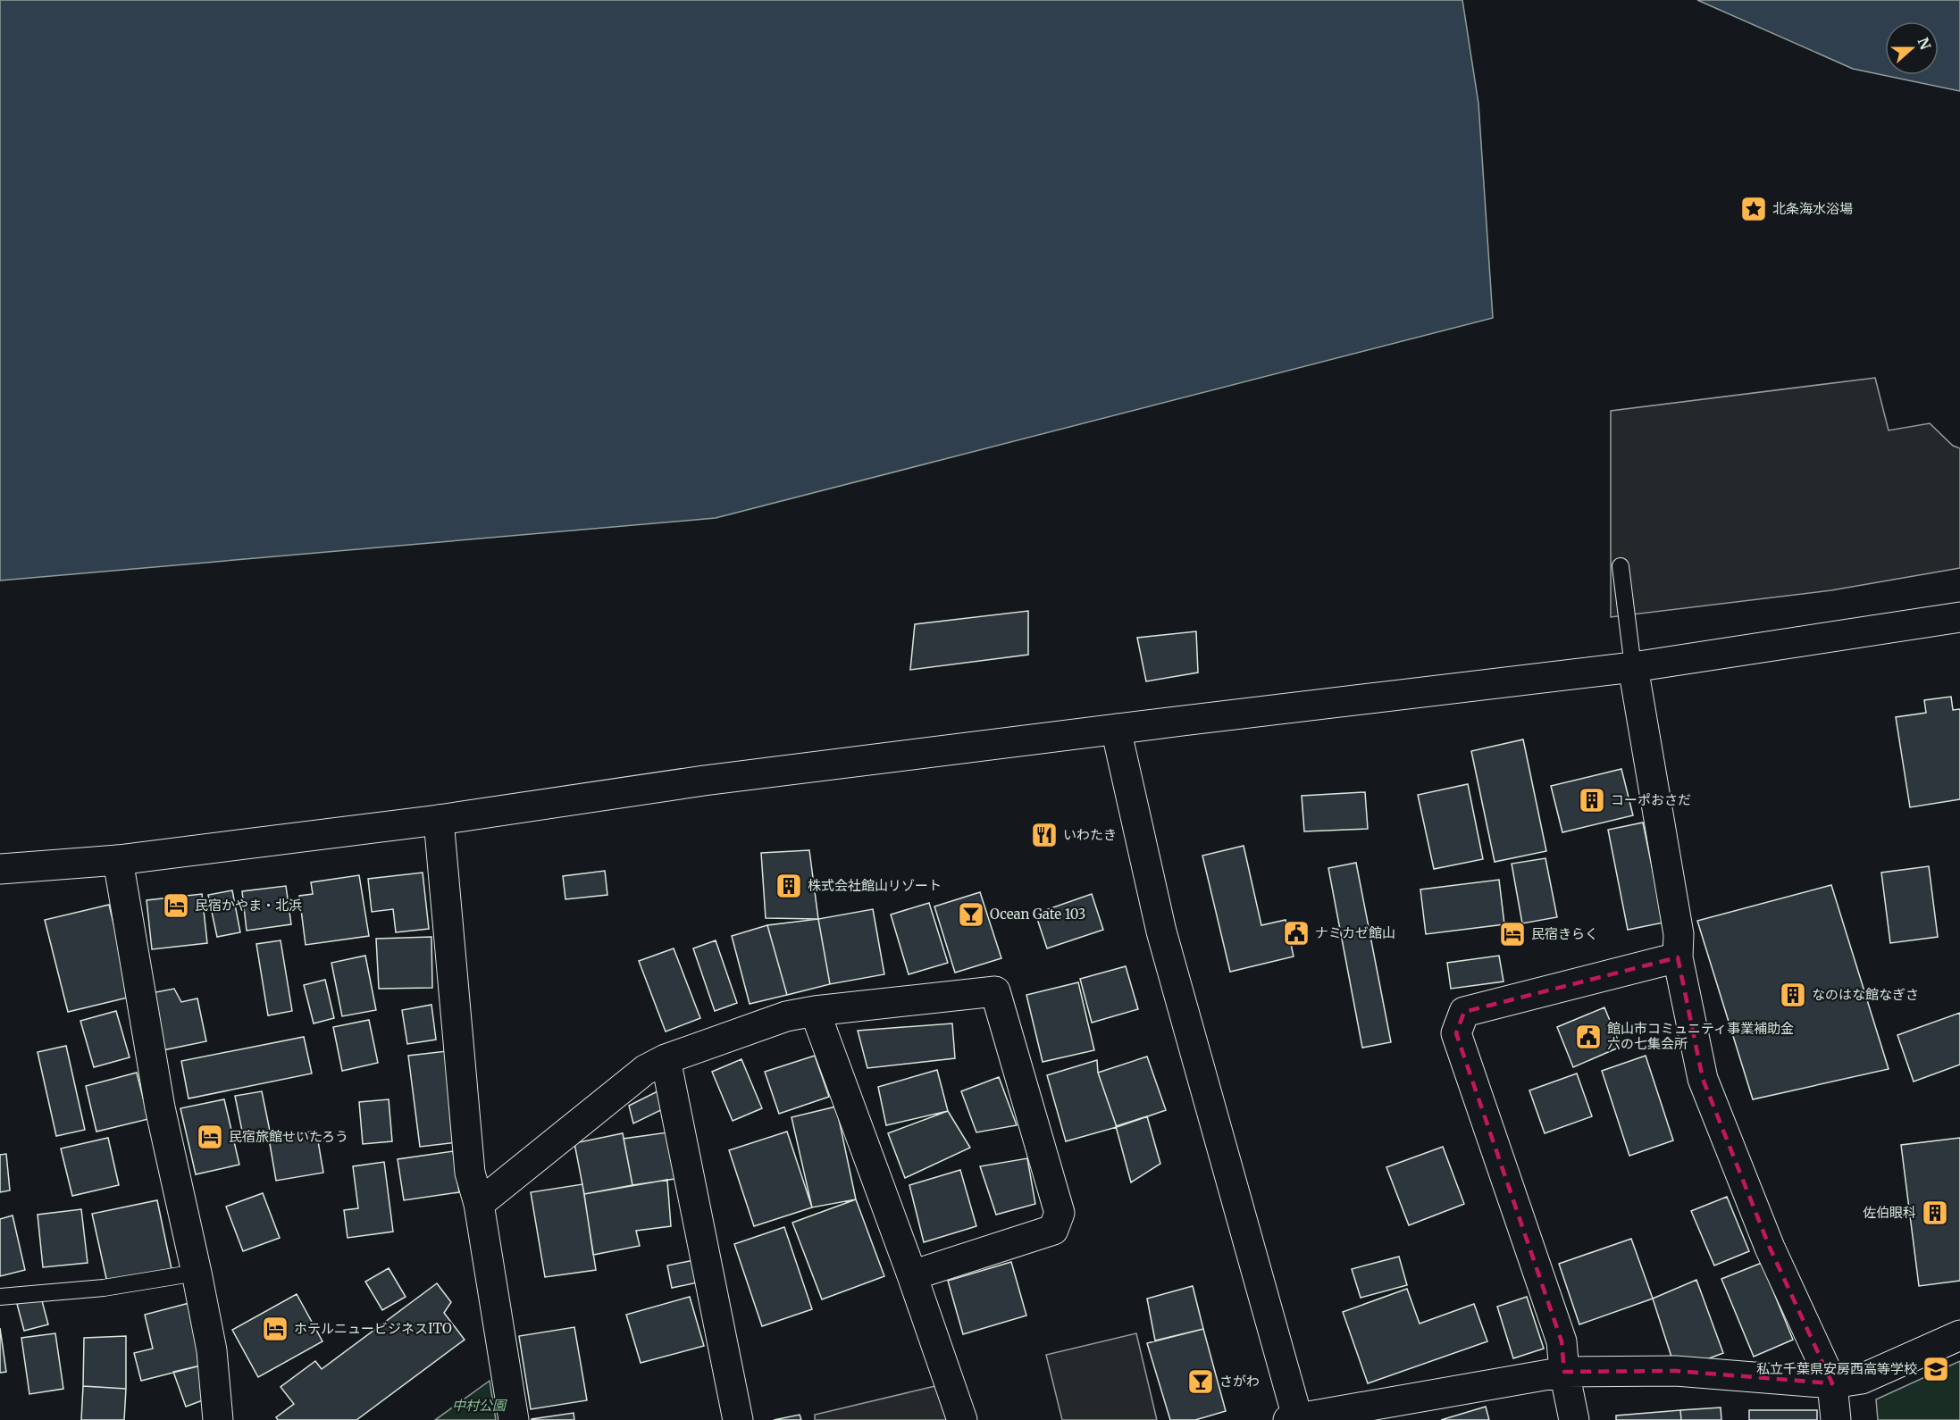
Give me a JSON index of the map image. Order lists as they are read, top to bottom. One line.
{"parks":["中村公園"],"places":{"place":["北条海水浴場"],"building":["コーポおさだ","株式会社館山リゾート","なのはな館なぎさ","佐伯眼科"],"restaurant":["いわたき"],"hotel":["民宿かやま・北浜","民宿きらく","民宿旅館せいたろう","ホテルニュービジネスITO"],"bar":["Ocean Gate 103","さがわ"],"public building":["ナミカゼ館山","館山市コミュニティ事業補助金 六の七集会所"],"school or university":["私立千葉県安房西高等学校"]},"north":"right"}
